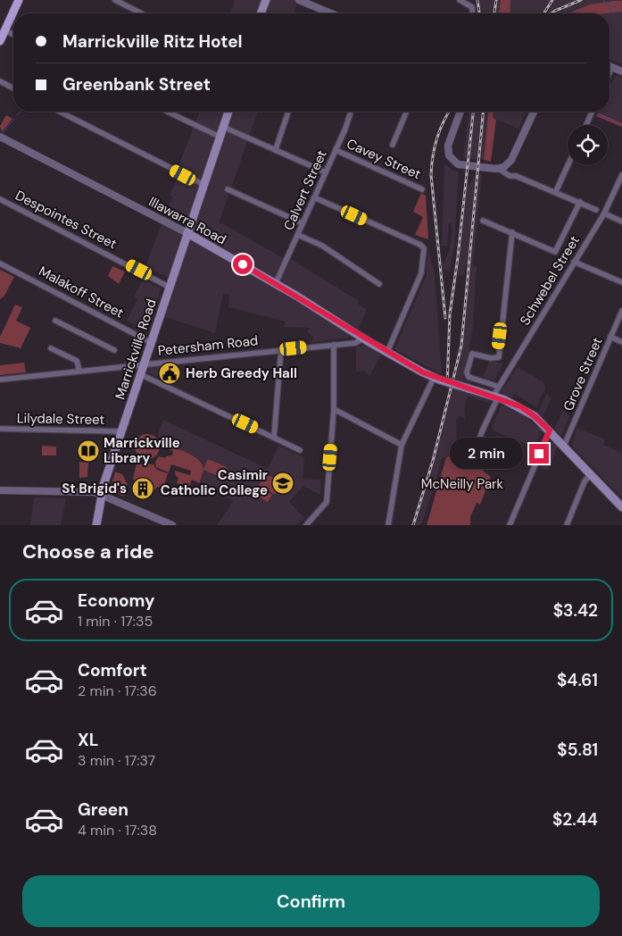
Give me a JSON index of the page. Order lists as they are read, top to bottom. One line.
{"streets":{"main road":["Illawarra Road","Marrickville Road"],"street":["Cavey Street","Calvert Street","Despointes Street","Schwebel Street","Malakoff Street","Petersham Road","Grove Street","Lilydale Street"]},"crossings":[["Cavey Street","Calvert Street"],["Calvert Street","Illawarra Road"],["Despointes Street","Marrickville Road"],["Illawarra Road","Schwebel Street"],["Illawarra Road","Petersham Road"],["Illawarra Road","Marrickville Road"],["Illawarra Road","Grove Street"],["Malakoff Street","Marrickville Road"],["Petersham Road","Marrickville Road"],["Marrickville Road","Lilydale Street"]],"parks":["McNeilly Park"],"places":{"public building":["Herb Greedy Hall"],"library":["Marrickville Library"],"school or university":["Casimir Catholic College"],"building":["St Brigid's"]},"page":{"banner":["Marrickville Ritz Hotel","Greenbank Street"],"bubble":"2 min","heading":"Choose a ride","list":[{"name":"Economy","note":"1 min · 17:35","value":"$3.42"},{"name":"Comfort","note":"2 min · 17:36","value":"$4.61"},{"name":"XL","note":"3 min · 17:37","value":"$5.81"},{"name":"Green","note":"4 min · 17:38","value":"$2.44"}],"buttons":"Confirm"}}
